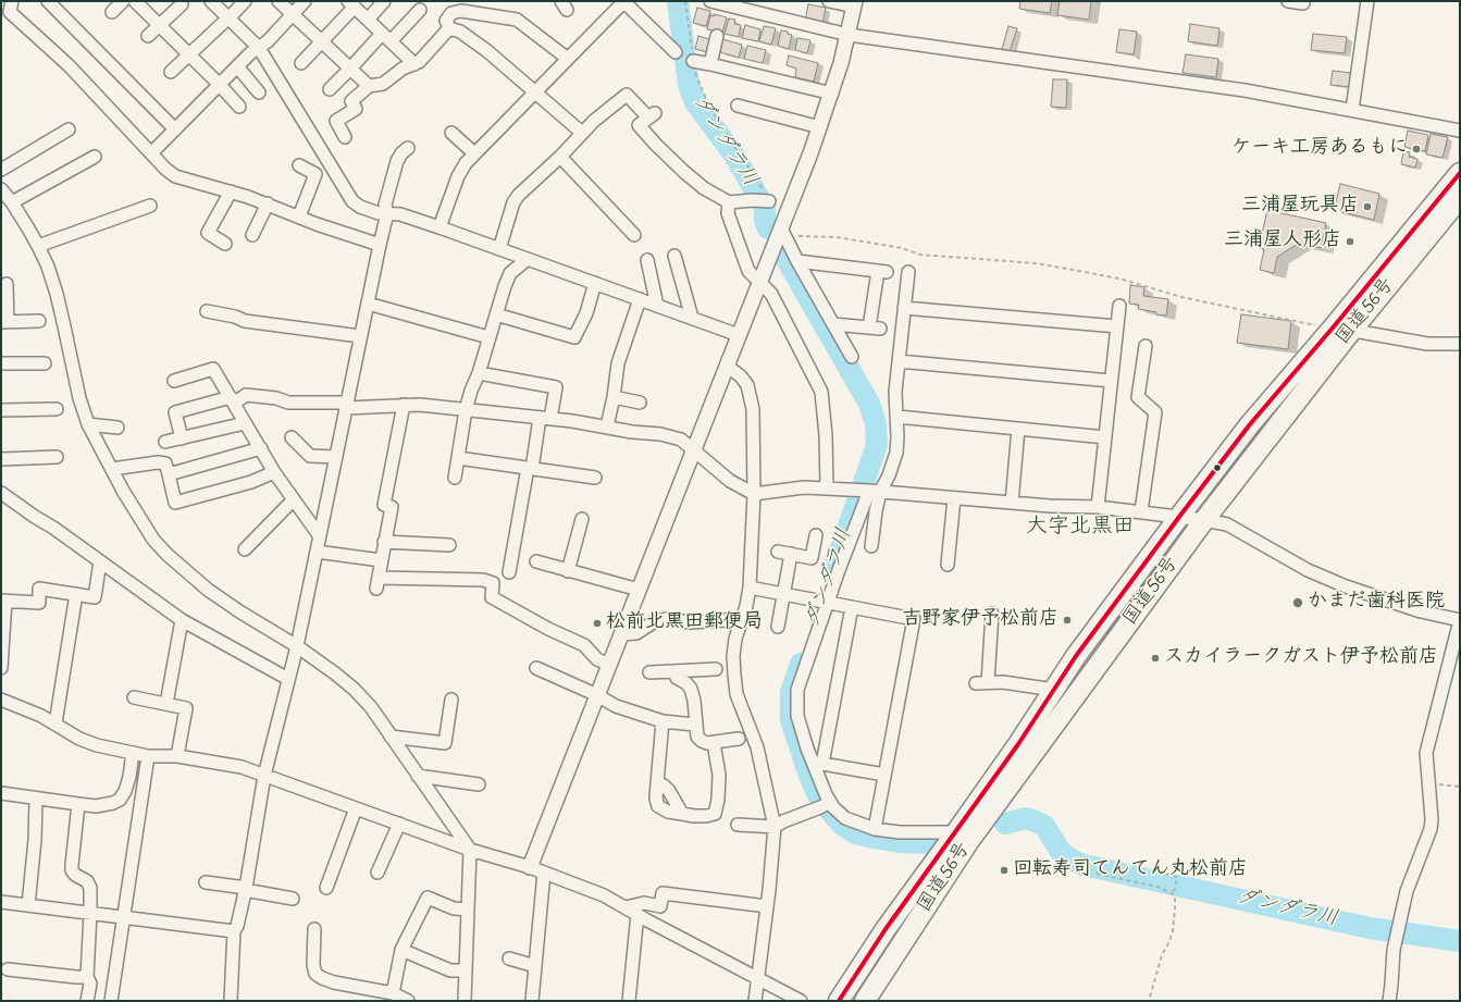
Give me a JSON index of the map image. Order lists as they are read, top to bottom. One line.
{"streets":{"highway":["国道56号"]},"districts":["大字北黒田"],"water":["ダンダラ川"],"places":["ケーキ工房あるもに","三浦屋玩具店","三浦屋人形店","かまだ歯科医院","吉野家伊予松前店","松前北黒田郵便局","スカイラークガスト伊予松前店","回転寿司てんてん丸松前店"]}
